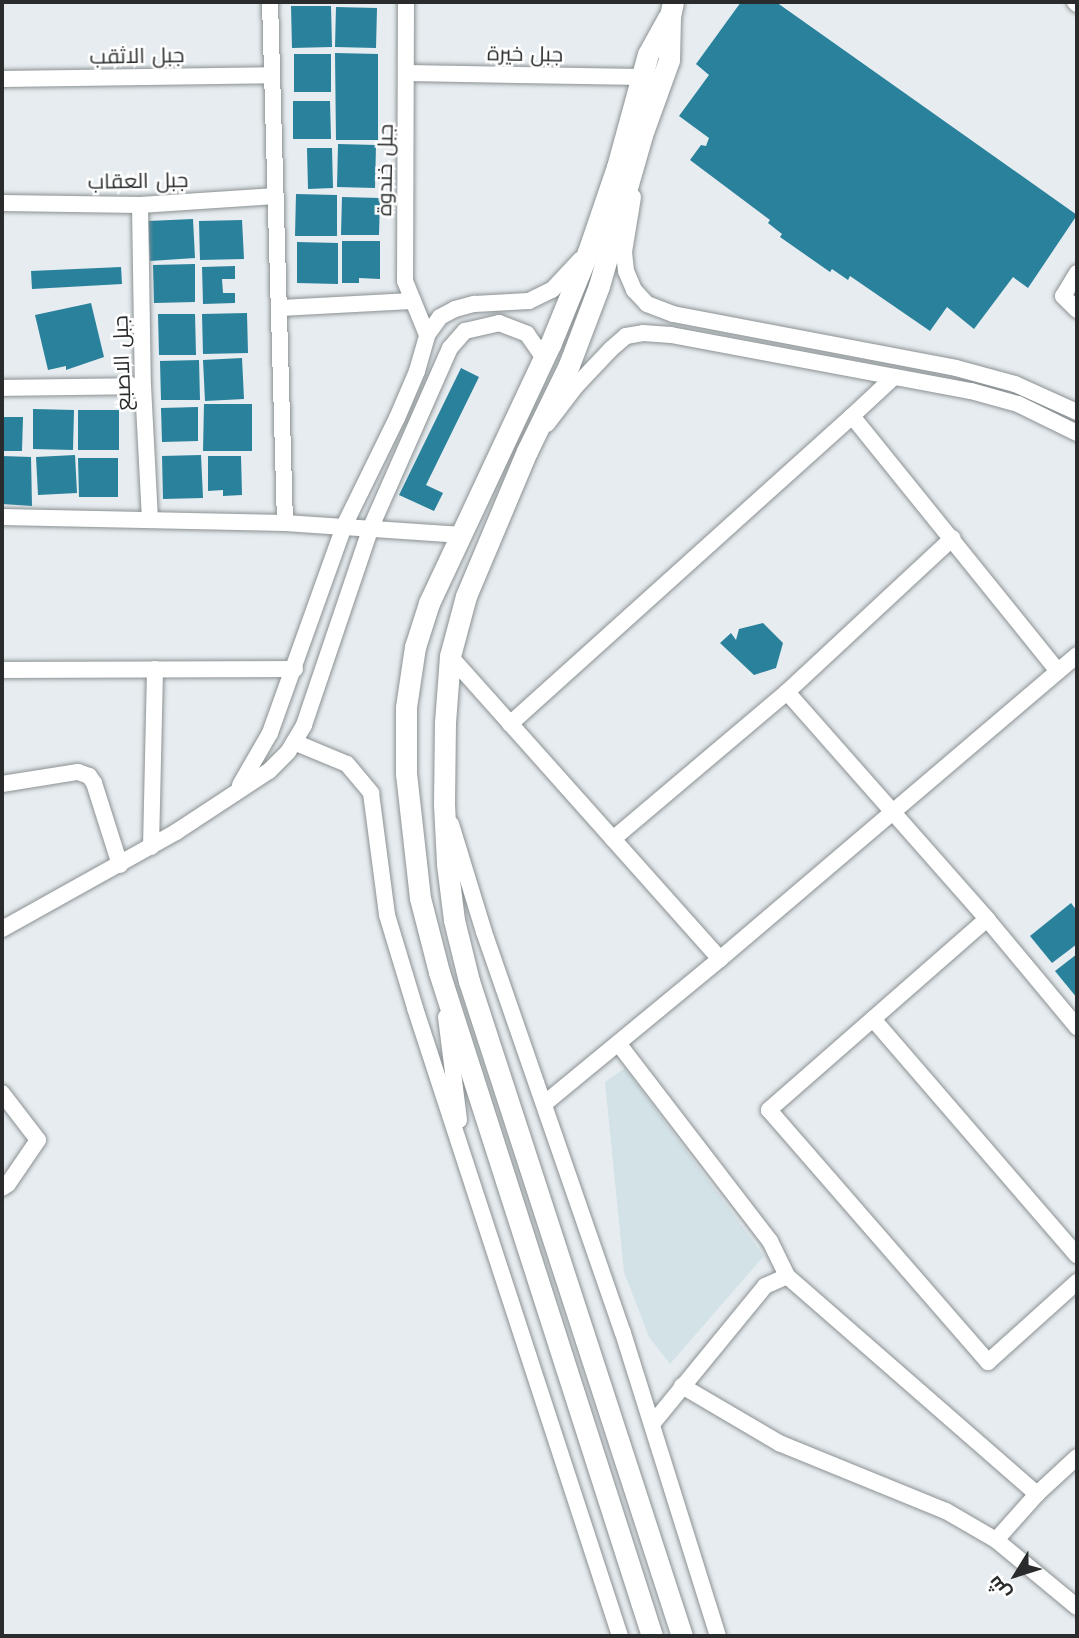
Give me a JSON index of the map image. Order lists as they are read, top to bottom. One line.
{"streets":{"street":["جبل خيرة","جبل الاثقب","جبل خندوة","جبل العقاب","جبل الاصبع"]},"crossings":[["جبل خيرة","جبل خندوة"],["جبل العقاب","جبل الاصبع"]],"north":"bottom left"}
